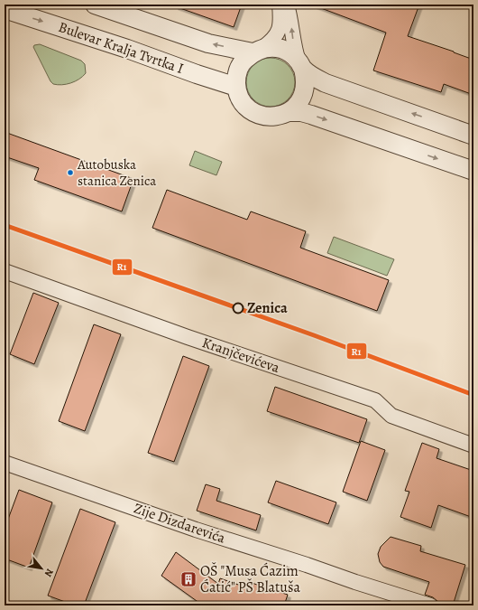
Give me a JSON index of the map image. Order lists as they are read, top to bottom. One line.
{"streets":{"street":["Bulevar Kralja Tvrtka I","Kranjčevićeva","Zije Dizdarevića"]},"places":{"other":["Autobuska stanica Zenica","Zenica"],"building":["OŠ \"Musa Ćazim Ćatić\" PŠ Blatuša"]},"lines":["transit line R1"],"north":"bottom right"}
